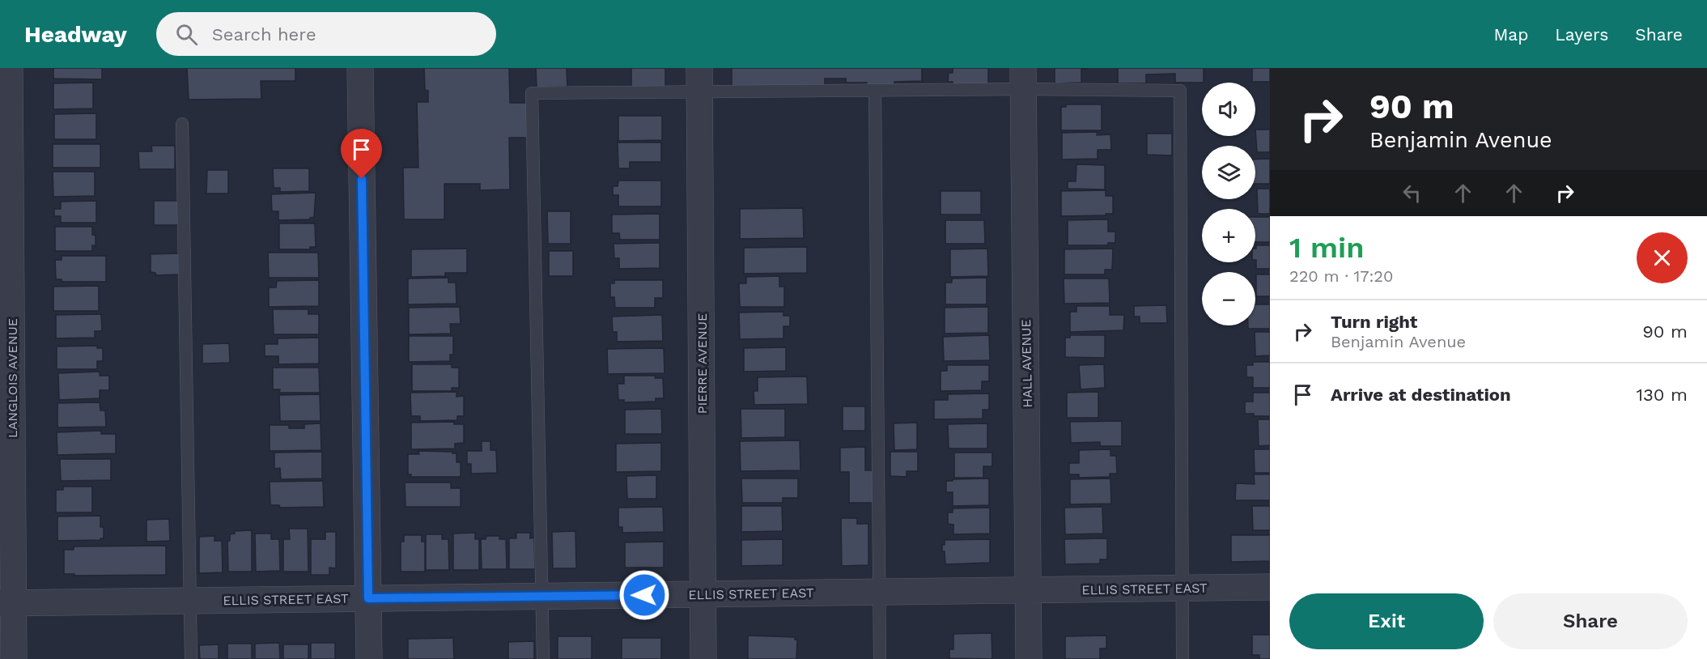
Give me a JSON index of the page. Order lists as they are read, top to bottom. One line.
{"streets":{"street":["PIERRE AVENUE","HALL AVENUE","LANGLOIS AVENUE","ELLIS STREET EAST"]},"crossings":[["PIERRE AVENUE","ELLIS STREET EAST"],["HALL AVENUE","ELLIS STREET EAST"],["LANGLOIS AVENUE","ELLIS STREET EAST"]],"page":{"header":"Headway","search":"Search here","nav":["Map","Layers","Share"],"turn":["90 m","Benjamin Avenue"],"map_buttons":["+","−"],"heading":["1 min","220 m · 17:20"],"list":[{"name":"Turn right","note":"Benjamin Avenue","value":"90 m"},{"name":"Arrive at destination","value":"130 m"}],"buttons":["Exit","Share"]}}
